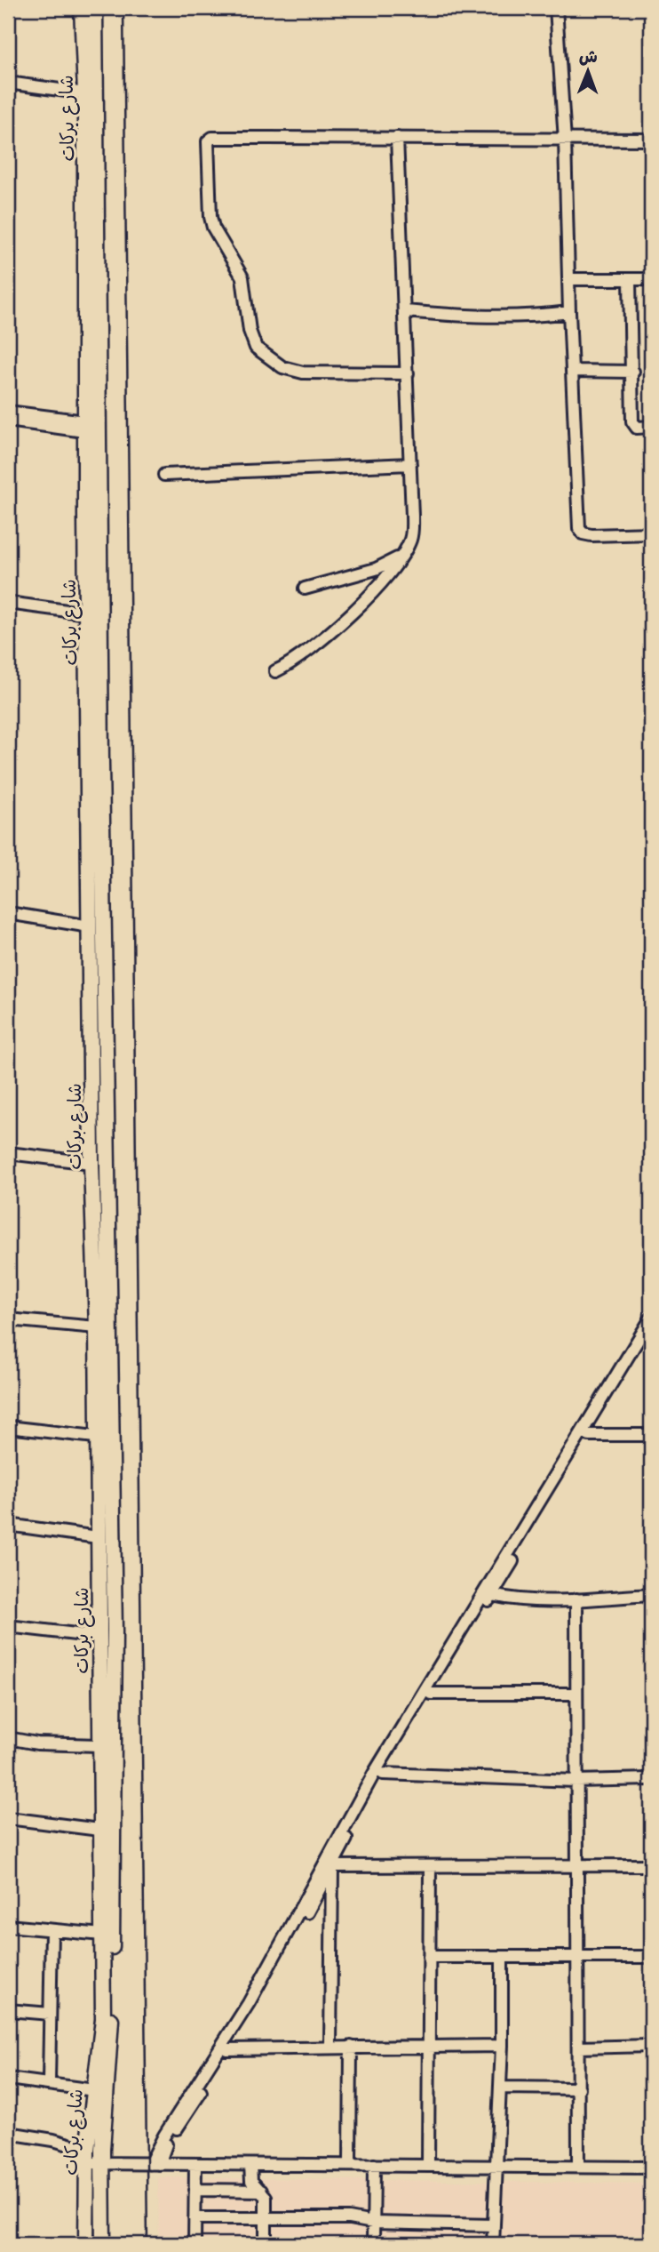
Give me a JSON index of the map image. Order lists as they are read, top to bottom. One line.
{"streets":{"main road":["شارع بركات"]},"north":"top"}
